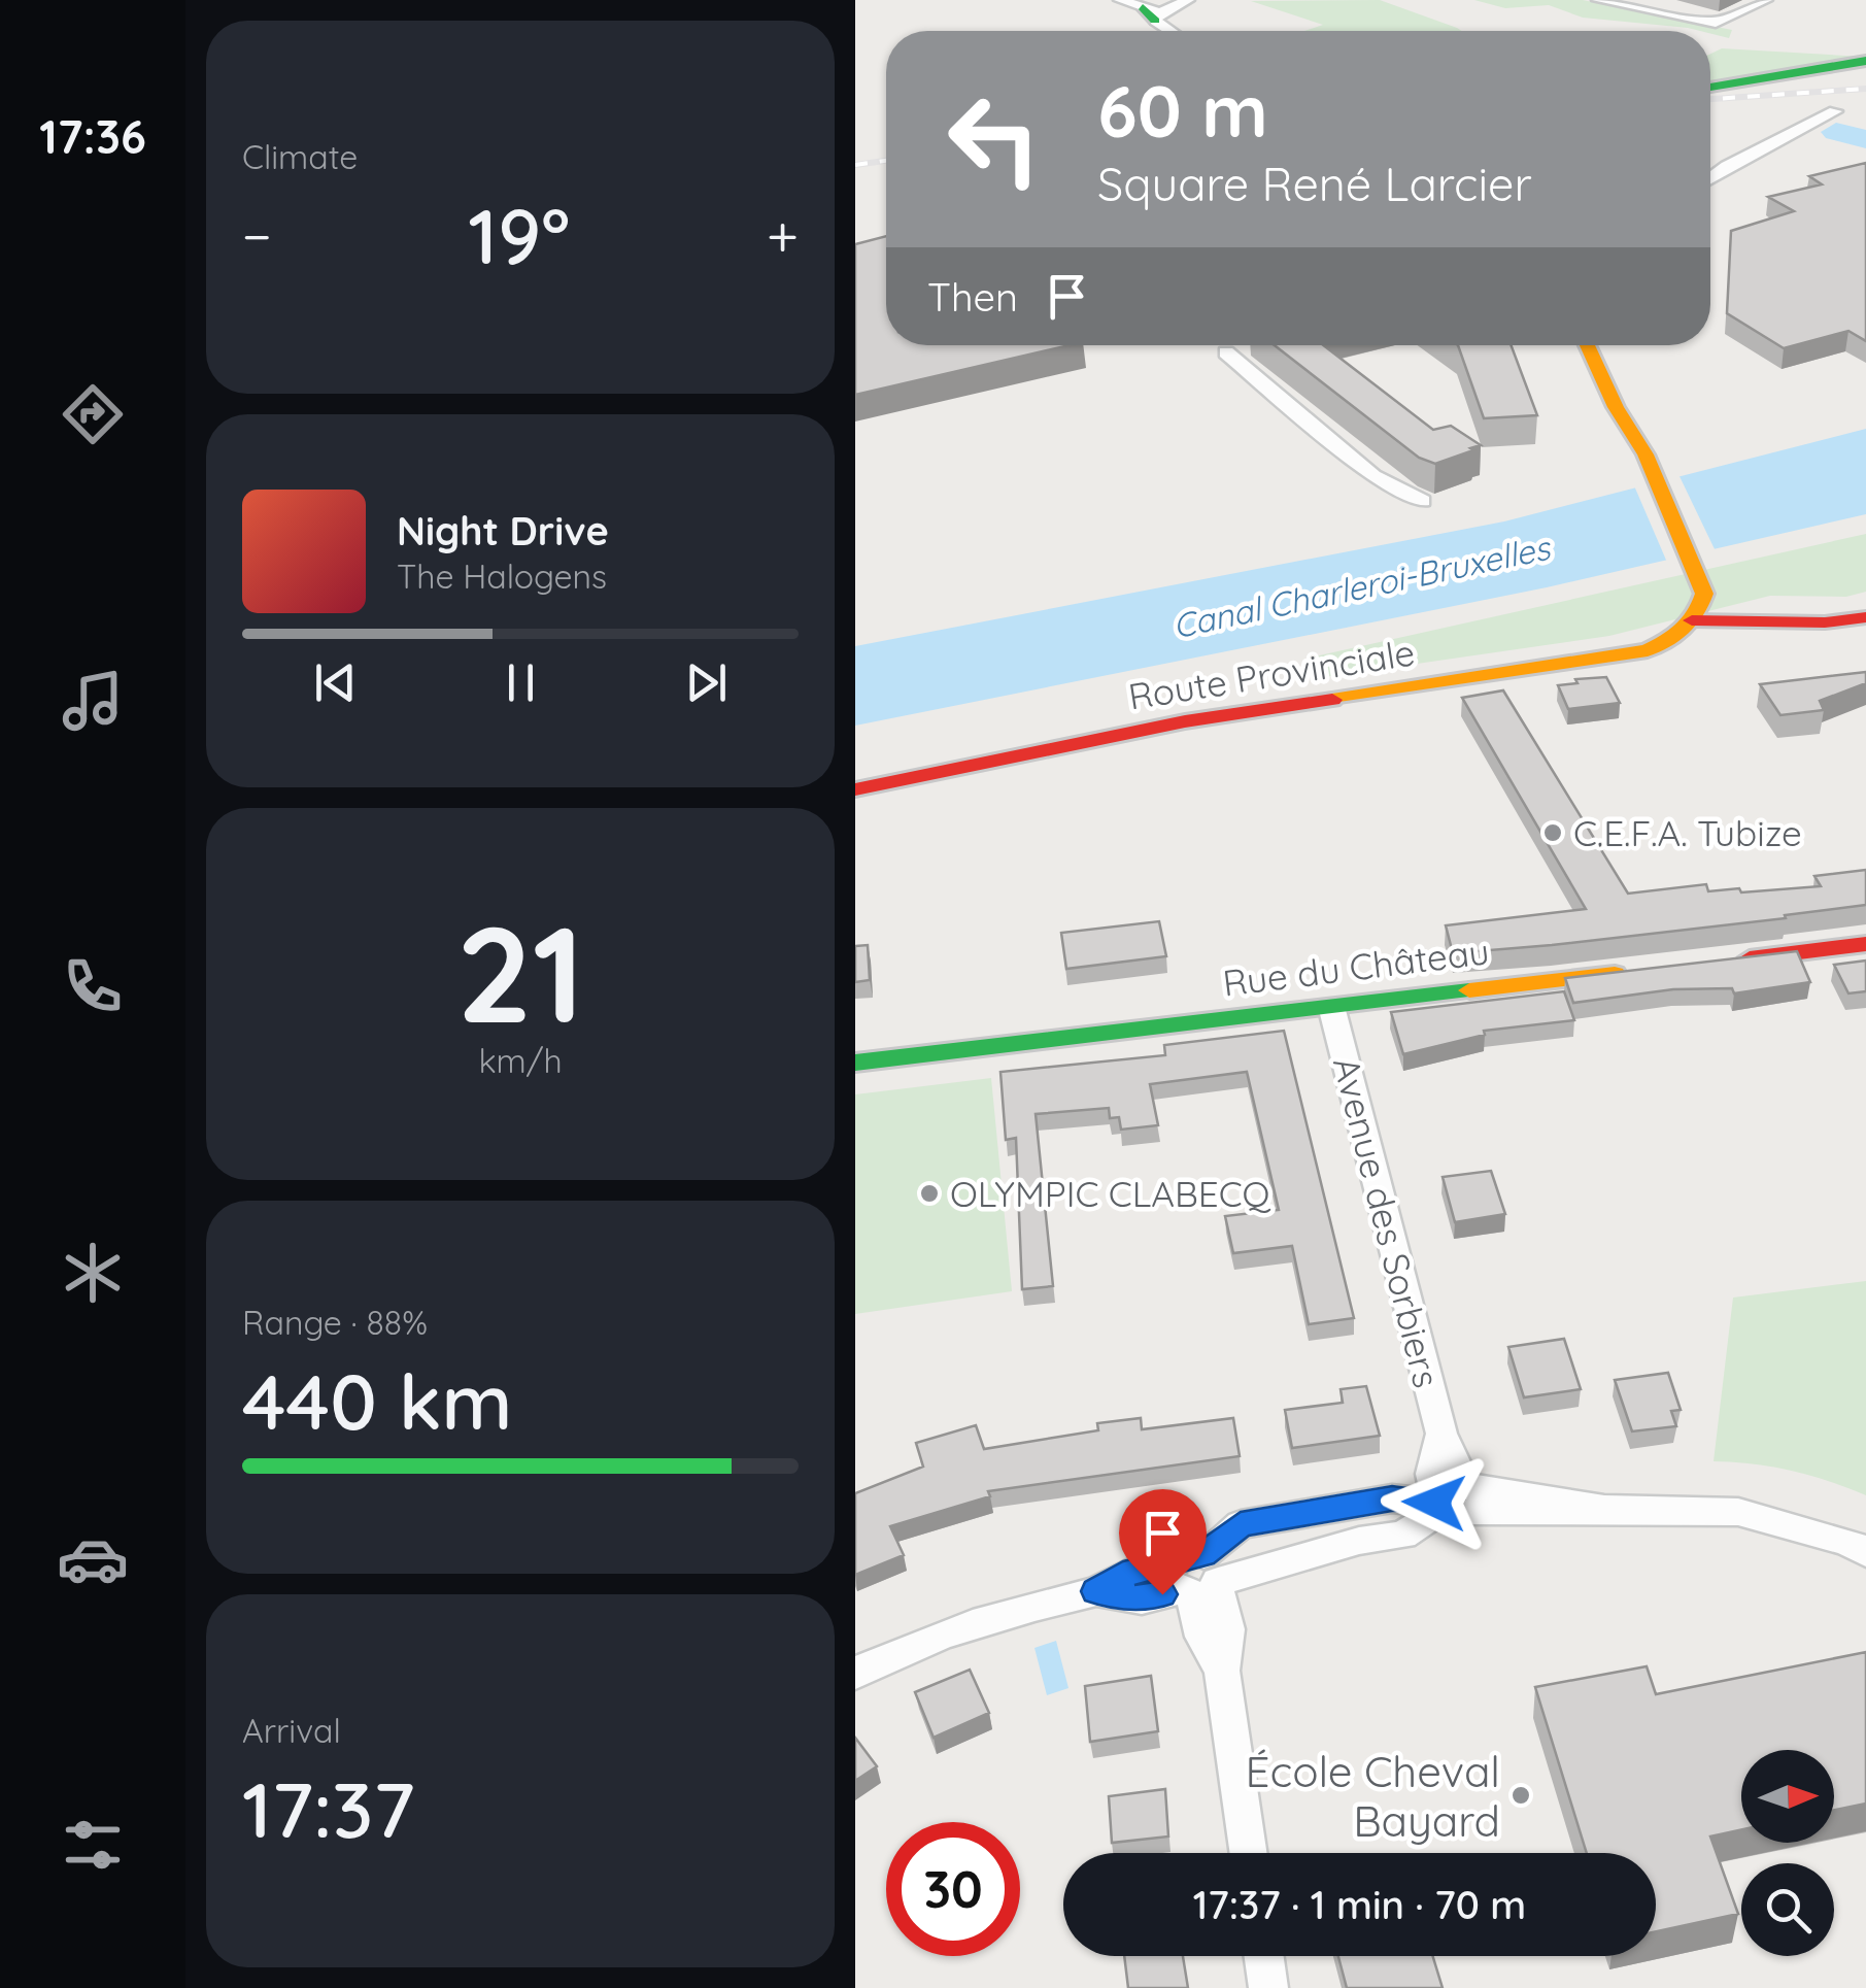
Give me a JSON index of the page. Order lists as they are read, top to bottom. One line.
{"streets":{"main road":["Route Provinciale","Rue du Château"],"street":["Avenue des Sorbiers"]},"crossings":[["Rue du Château","Avenue des Sorbiers"]],"water":["Canal Charleroi-Bruxelles"],"places":["C.E.F.A. Tubize","OLYMPIC CLABECQ","École Cheval Bayard"],"north":"right","page":{"tabs":"17:36","tile":["Climate",["21","km/h"],["Range · 88%","440 km"],["Arrival","17:37"]],"turn":["60 m","Square René Larcier"],"heat":["−","19°","+"],"then":"Then","song":["Night Drive","The Halogens"],"limit":"30","trip":"17:37 · 1 min · 70 m"}}
